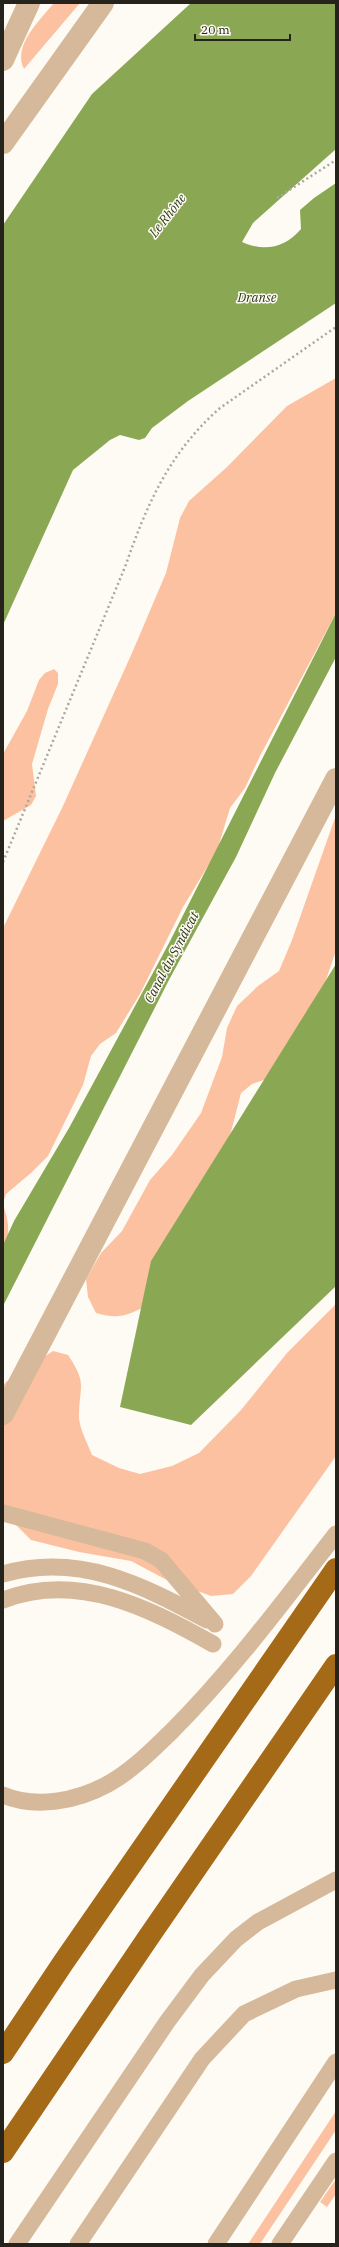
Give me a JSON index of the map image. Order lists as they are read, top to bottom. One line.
{"water":["Le Rhône","Dranse","Canal du Syndicat"],"scale_bar":"20 m"}
